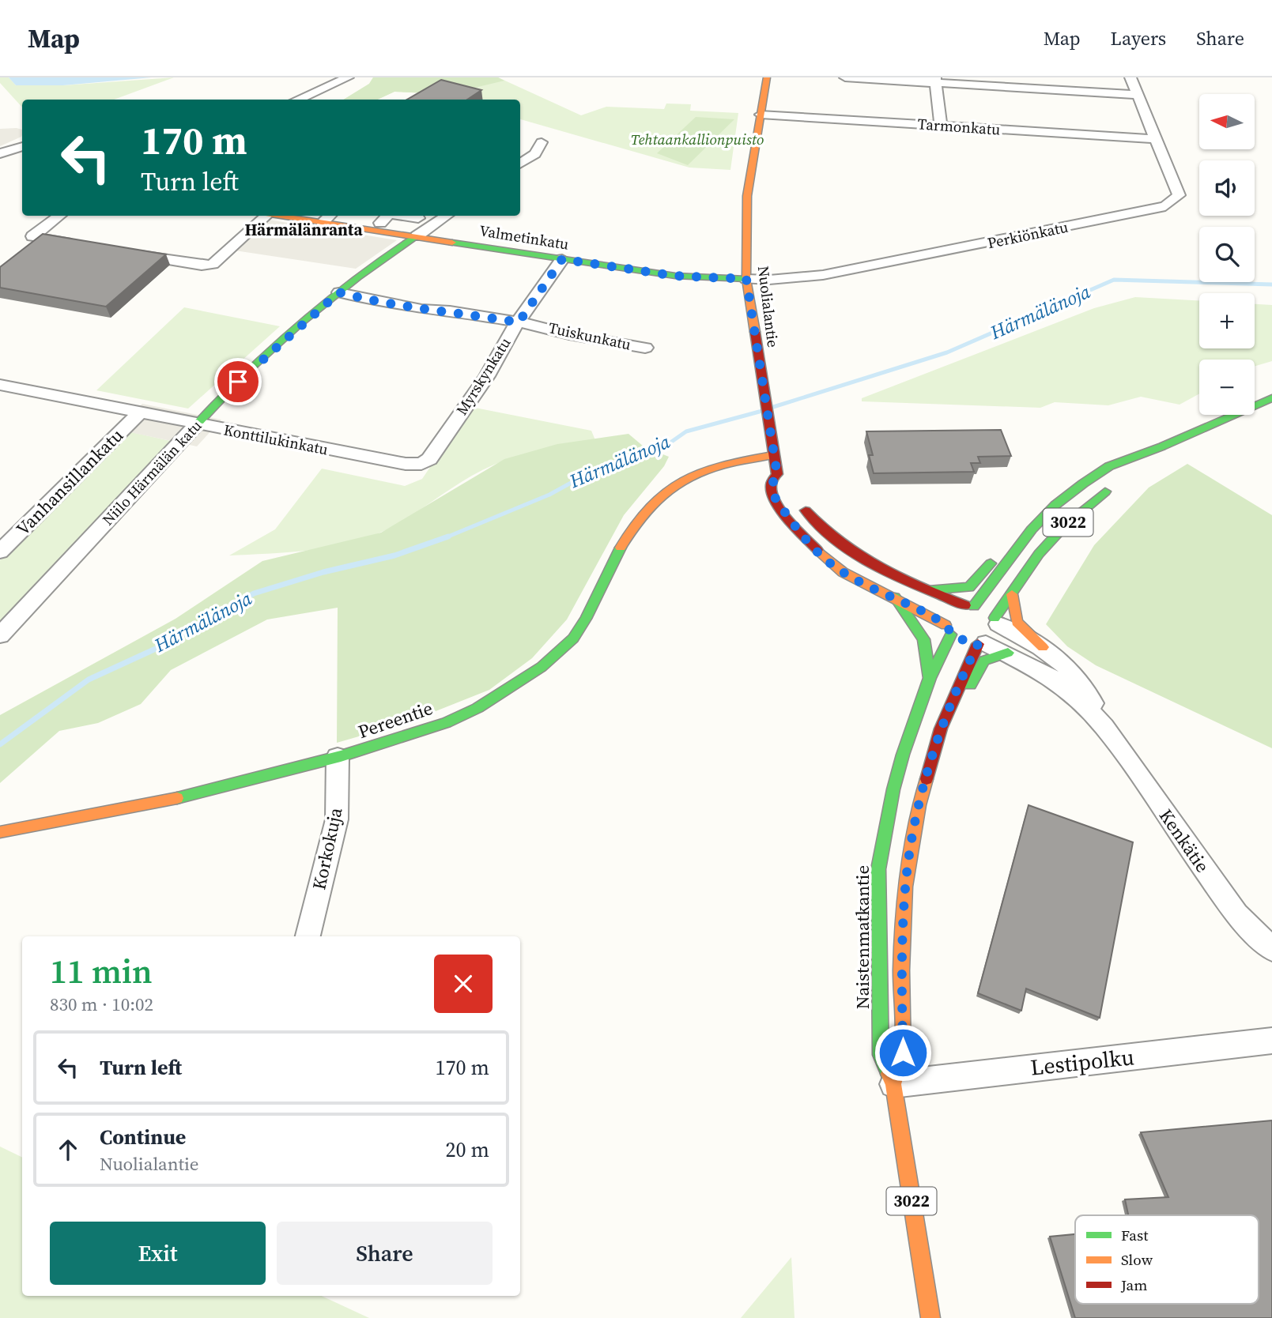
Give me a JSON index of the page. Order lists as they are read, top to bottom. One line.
{"streets":{"street":["Tarmonkatu","Perkiönkatu","Valmetinkatu","Nuolialantie","Tuiskunkatu","Myrskynkatu","Konttilukinkatu","Niilo Härmälän katu","Vanhansillankatu","3022","Pereentie","Kenkätie","Korkokuja","Naistenmatkantie","Lestipolku"]},"crossings":[["Tarmonkatu","Perkiönkatu"],["Tarmonkatu","Nuolialantie"],["Perkiönkatu","Valmetinkatu"],["Perkiönkatu","Nuolialantie"],["Valmetinkatu","Nuolialantie"],["Valmetinkatu","Myrskynkatu"],["Valmetinkatu","Niilo Härmälän katu"],["Nuolialantie","3022"],["Nuolialantie","Pereentie"],["Nuolialantie","Kenkätie"],["Nuolialantie","Naistenmatkantie"],["Tuiskunkatu","Myrskynkatu"],["Tuiskunkatu","Niilo Härmälän katu"],["Myrskynkatu","Konttilukinkatu"],["Konttilukinkatu","Niilo Härmälän katu"],["Konttilukinkatu","Vanhansillankatu"],["3022","Kenkätie"],["3022","Naistenmatkantie"],["Pereentie","Korkokuja"],["Kenkätie","Naistenmatkantie"],["Naistenmatkantie","Lestipolku"]],"districts":["Härmälänranta"],"water":["Härmälänoja"],"parks":["Tehtaankallionpuisto"],"legend":["Fast","Slow","Jam"],"north":"left","page":{"header":"Map","nav":["Map","Layers","Share"],"map_buttons":["+","−"],"turn":["170 m","Turn left"],"heading":["11 min","830 m · 10:02"],"list":[{"name":"Turn left","value":"170 m"},{"name":"Continue","note":"Nuolialantie","value":"20 m"}],"buttons":["Exit","Share"]}}
